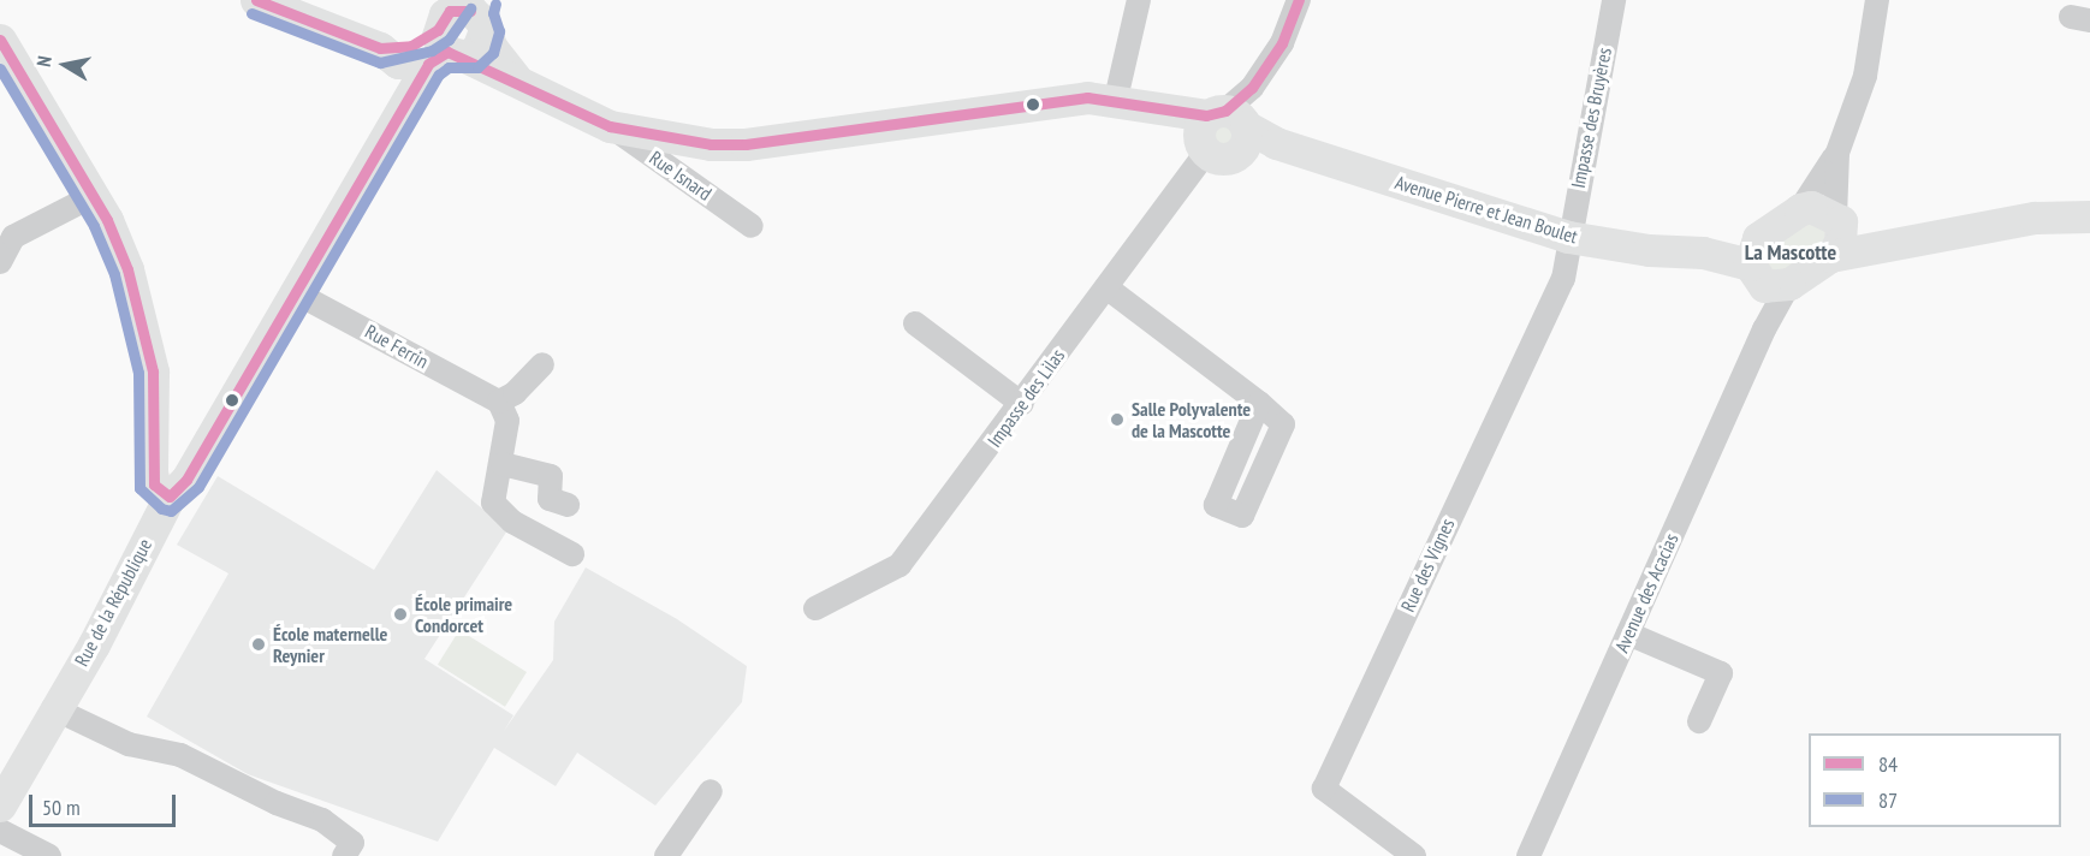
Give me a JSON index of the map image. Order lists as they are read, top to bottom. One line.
{"streets":{"street":["Impasse des Bruyères","Rue Isnard","Avenue Pierre et Jean Boulet","Rue Ferrin","Impasse des Lilas","Rue des Vignes","Avenue des Acacias","Rue de la République"]},"crossings":[["Impasse des Bruyères","Avenue Pierre et Jean Boulet"],["Impasse des Bruyères","Rue des Vignes"],["Rue Isnard","Avenue Pierre et Jean Boulet"],["Avenue Pierre et Jean Boulet","Impasse des Lilas"],["Avenue Pierre et Jean Boulet","Rue des Vignes"],["Avenue Pierre et Jean Boulet","Avenue des Acacias"],["Avenue Pierre et Jean Boulet","Rue de la République"],["Rue Ferrin","Rue de la République"]],"districts":["La Mascotte"],"places":["Salle Polyvalente de la Mascotte","École primaire Condorcet","École maternelle Reynier"],"lines":["transit line 84","transit line 87"],"legend":["84","87"],"scale_bar":"50 m","north":"left"}
